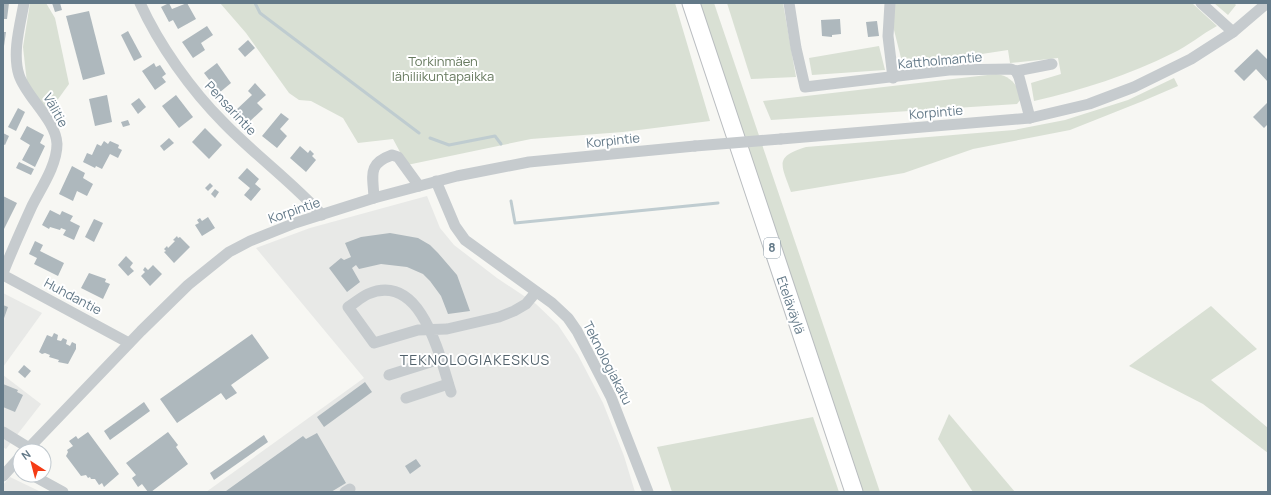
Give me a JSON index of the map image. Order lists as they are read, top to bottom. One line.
{"streets":{"highway":["8","Eteläväylä"],"street":["Kattholmantie","Pensarintie","Välitie","Korpintie","Huhdantie","Teknologiakatu"]},"crossings":[["Pensarintie","Korpintie"],["Välitie","Huhdantie"],["Korpintie","Huhdantie"],["Korpintie","Teknologiakatu"]],"districts":["TEKNOLOGIAKESKUS"],"parks":["Torkinmäen lähiliikuntapaikka"],"north":"top left"}
